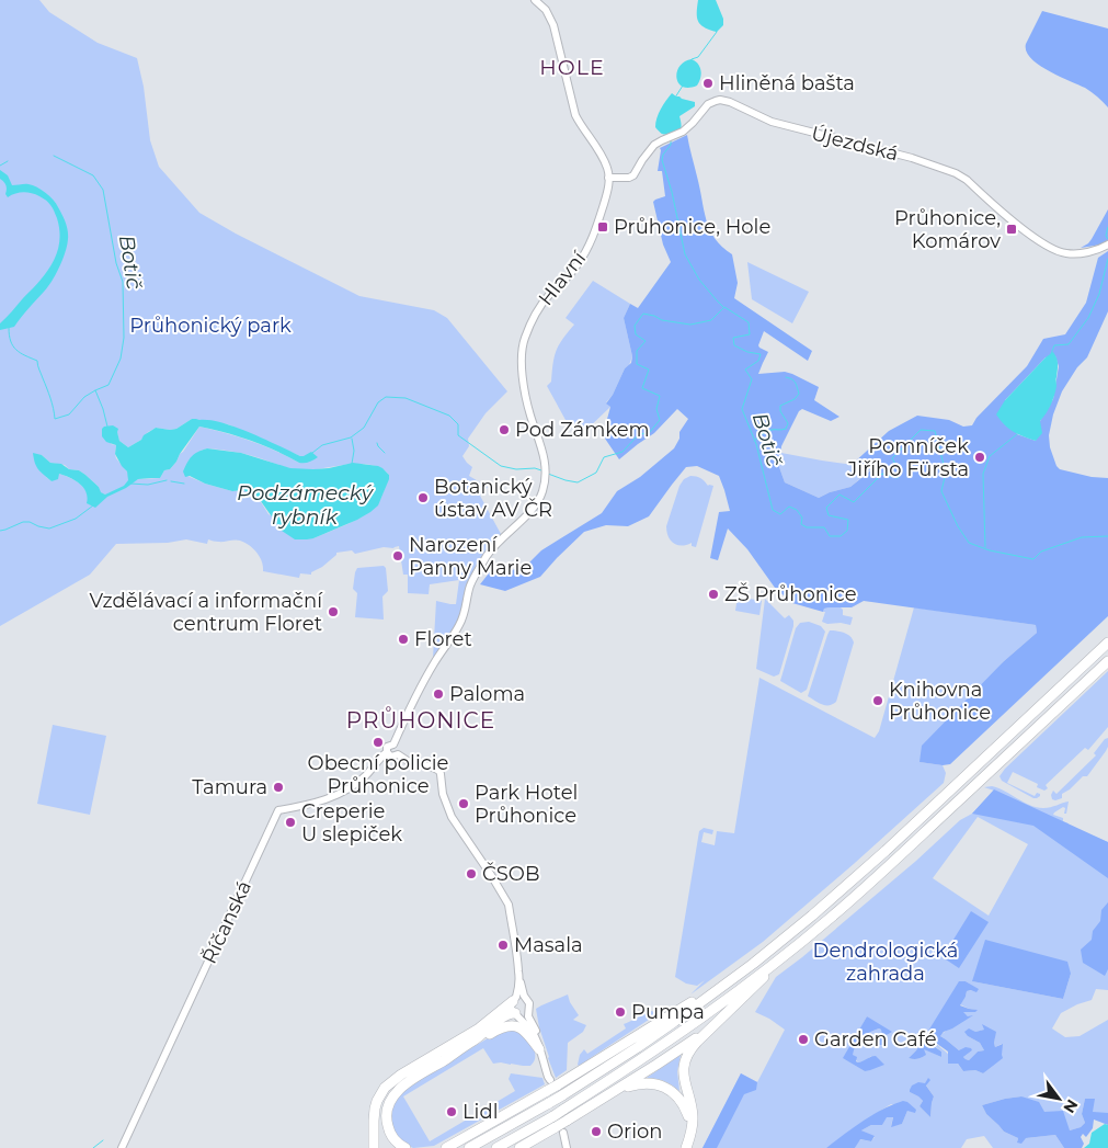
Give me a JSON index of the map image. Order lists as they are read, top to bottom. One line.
{"streets":{"street":["Újezdská","Hlavní","Říčanská"]},"crossings":[["Újezdská","Hlavní"],["Hlavní","Říčanská"]],"districts":["HOLE","PRŮHONICE"],"water":["Botič","Podzámecký rybník"],"parks":["Průhonický park","Dendrologická zahrada"],"places":{"other":["Hliněná bašta","Pod Zámkem","Pomníček Jiřího Fürsta","Botanický ústav AV ČR","Narození Panny Marie","ZŠ Průhonice","Vzdělávací a informační centrum Floret","Floret","Paloma","Knihovna Průhonice","Obecní policie Průhonice","Tamura","Park Hotel Průhonice","Creperie U slepiček","ČSOB","Masala","Pumpa","Garden Café","Lidl","Orion"],"transit":["Průhonice, Hole","Průhonice, Komárov"]},"north":"bottom right"}
